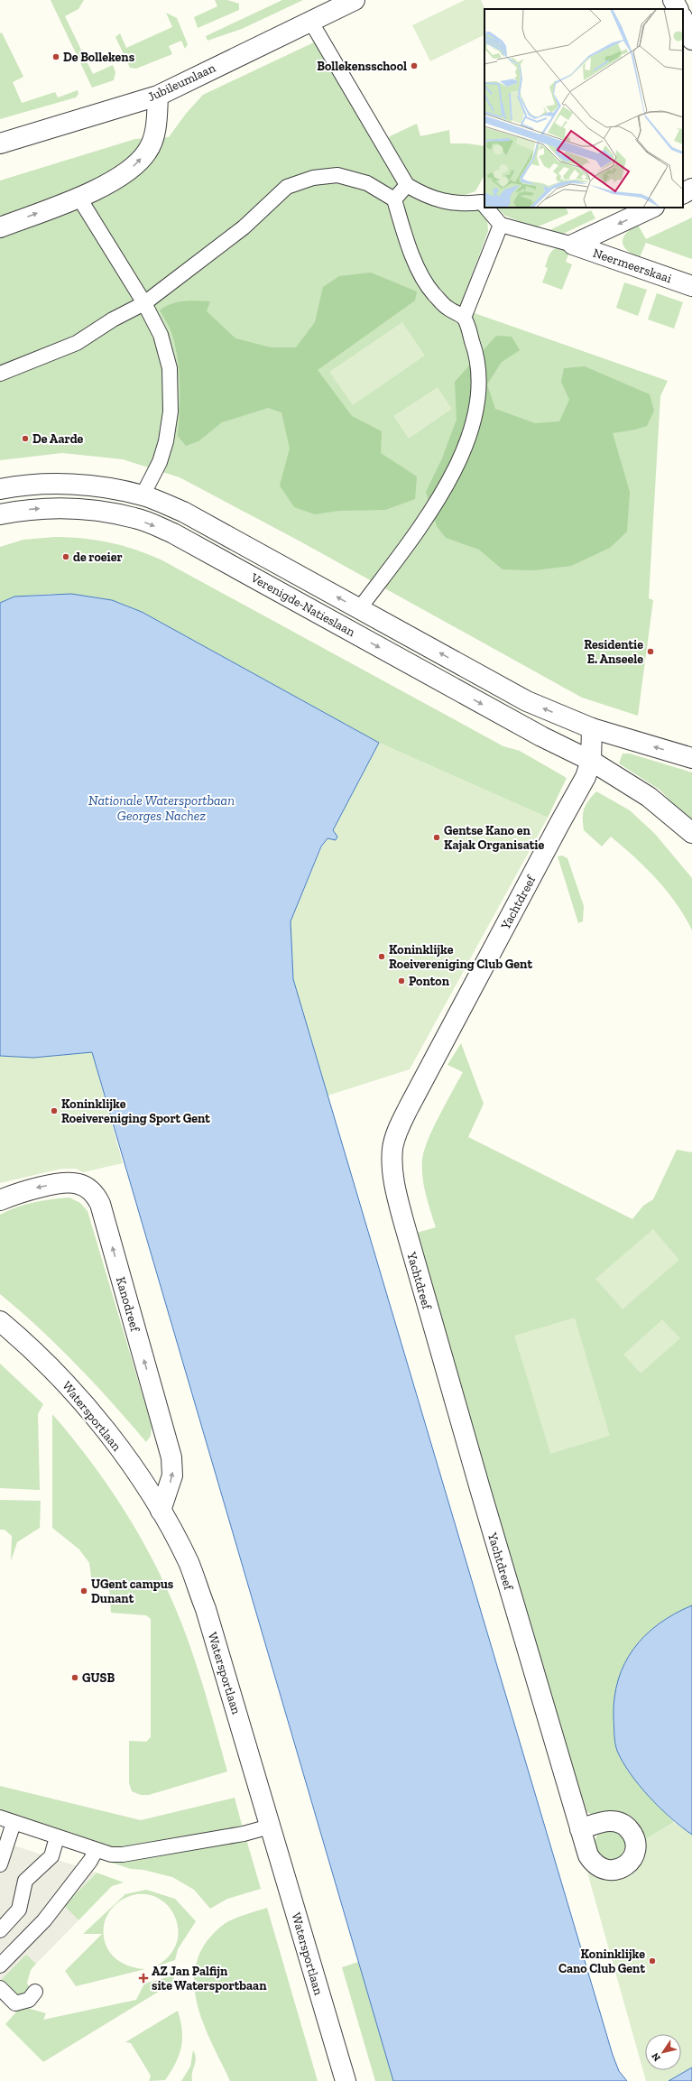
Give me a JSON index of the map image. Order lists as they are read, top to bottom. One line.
{"streets":{"street":["Jubileumlaan","Neermeerskaai","Verenigde-Natieslaan","Yachtdreef","Kanodreef","Watersportlaan"]},"crossings":[["Verenigde-Natieslaan","Yachtdreef"],["Kanodreef","Watersportlaan"]],"one_way":["Kanodreef"],"water":["Nationale Watersportbaan Georges Nachez"],"places":{"other":["De Bollekens","Bollekensschool","De Aarde","de roeier","Residentie E. Anseele","Gentse Kano en Kajak Organisatie","Koninklijke Roeivereniging Club Gent","Ponton","Koninklijke Roeivereniging Sport Gent","UGent campus Dunant","GUSB","Koninklijke Cano Club Gent"],"health":["AZ Jan Palfijn site Watersportbaan"]},"north":"bottom left"}
